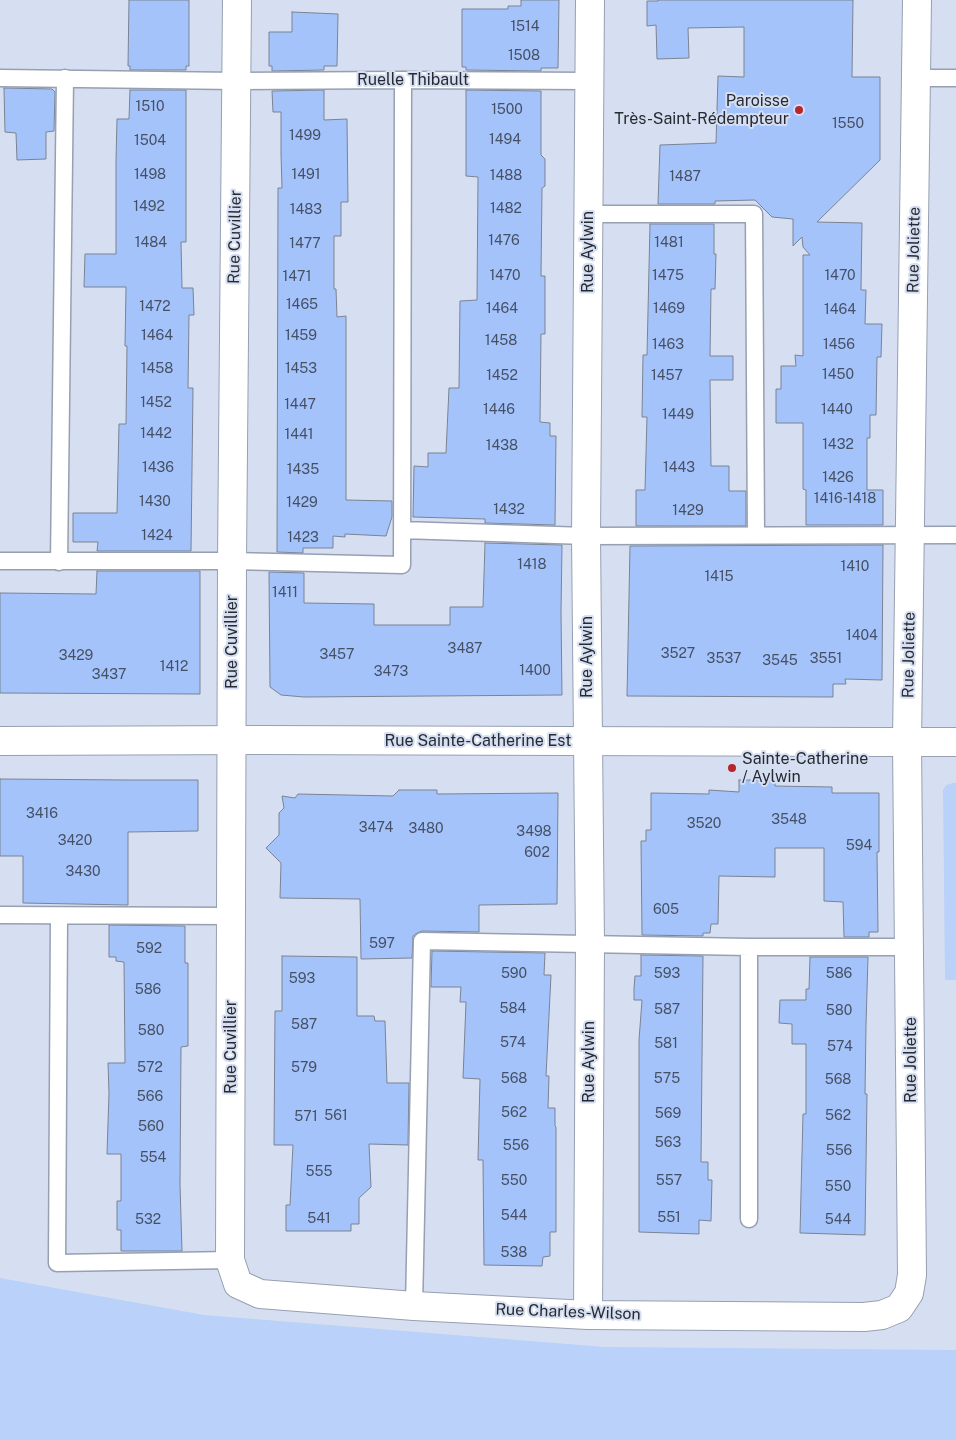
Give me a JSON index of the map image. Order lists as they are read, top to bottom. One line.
{"streets":{"street":["Rue Cuvillier","Rue Joliette","Rue Aylwin","Rue Sainte-Catherine Est","Rue Charles-Wilson"],"lane":["Ruelle Thibault"]},"crossings":[["Ruelle Thibault","Rue Cuvillier"],["Ruelle Thibault","Rue Aylwin"],["Rue Cuvillier","Rue Sainte-Catherine Est"],["Rue Cuvillier","Rue Charles-Wilson"],["Rue Joliette","Rue Sainte-Catherine Est"],["Rue Joliette","Rue Charles-Wilson"],["Rue Aylwin","Rue Sainte-Catherine Est"],["Rue Aylwin","Rue Charles-Wilson"]],"places":["Paroisse Très-Saint-Rédempteur","Sainte-Catherine / Aylwin"],"house_numbers":["1514","1508","1510","1500","1550","1499","1494","1504","1498","1491","1488","1487","1492","1482","1483","1476","1484","1481","1477","1470","1475","1470","1471","1465","1472","1464","1469","1464","1464","1459","1458","1463","1456","1458","1453","1450","1452","1457","1452","1447","1446","1440","1449","1442","1441","1432","1438","1436","1443","1435","1426","1416-1418","1430","1429","1432","1429","1424","1423","1418","1410","1415","1411","1404","3487","3527","3457","3429","3537","3551","3545","1412","1400","3473","3437","3416","3548","3520","3474","3480","3498","3420","594","602","3430","605","597","592","590","593","586","593","586","584","587","580","587","580","574","581","574","572","579","568","575","568","566","562","569","561","562","571","560","563","556","556","554","555","550","557","550","544","551","541","532","544","538"]}
